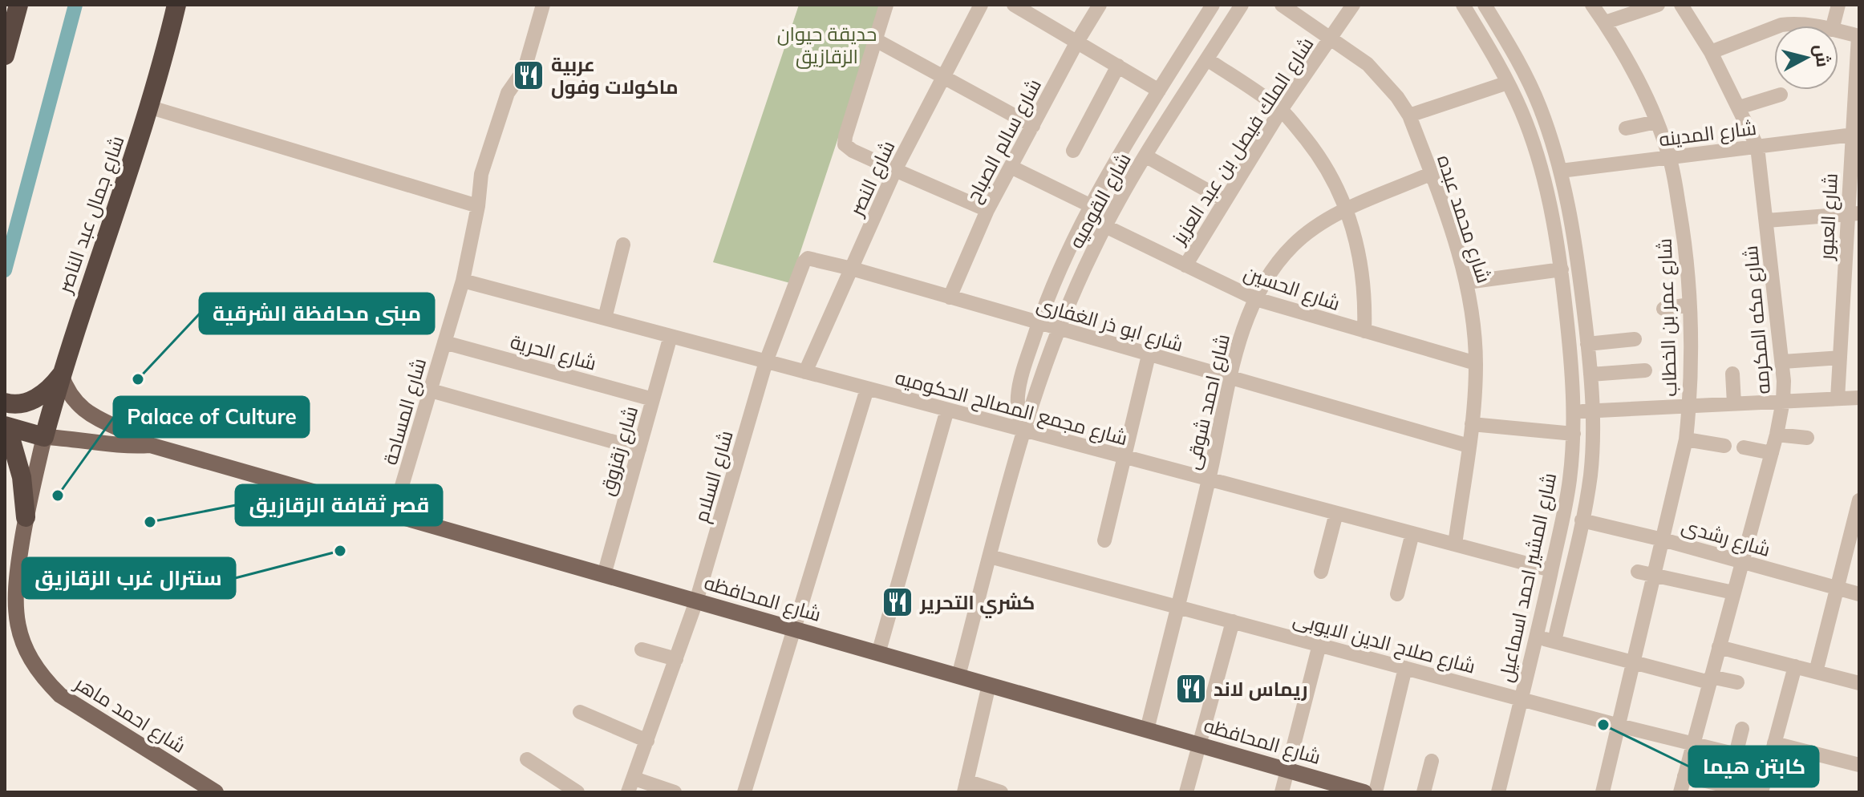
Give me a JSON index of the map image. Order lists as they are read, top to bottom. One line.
{"streets":{"highway":["شارع جمال عبد الناصر"],"main road":["شارع المحافظه","شارع احمد ماهر"],"street":["شارع المدينه","شارع سالم الصباح","شارع الملك فيصل بن عبد العزيز","شارع النصر","شارع القوميه","شارع العبور","شارع محمد عبده","شارع الحسين","شارع عمر بن الخطاب","شارع مكه المكرمه","شارع ابو ذر الغفارى","شارع الحرية","شارع احمد شوقى","شارع مجمع المصالح الحكوميه","شارع المساحة","شارع زقزوق","شارع السلام","شارع رشدى","شارع المشير احمد اسماعيل","شارع صلاح الدين الايوبى"]},"crossings":[["شارع المدينه","شارع العبور"],["شارع المدينه","شارع عمر بن الخطاب"],["شارع المدينه","شارع مكه المكرمه"],["شارع المدينه","شارع المشير احمد اسماعيل"],["شارع سالم الصباح","شارع الحسين"],["شارع سالم الصباح","شارع ابو ذر الغفارى"],["شارع الملك فيصل بن عبد العزيز","شارع محمد عبده"],["شارع الملك فيصل بن عبد العزيز","شارع الحسين"],["شارع النصر","شارع ابو ذر الغفارى"],["شارع النصر","شارع مجمع المصالح الحكوميه"],["شارع النصر","شارع السلام"],["شارع القوميه","شارع الحسين"],["شارع القوميه","شارع ابو ذر الغفارى"],["شارع القوميه","شارع مجمع المصالح الحكوميه"],["شارع القوميه","شارع المحافظه"],["شارع القوميه","شارع صلاح الدين الايوبى"],["شارع جمال عبد الناصر","شارع المحافظه"],["شارع جمال عبد الناصر","شارع احمد ماهر"],["شارع محمد عبده","شارع الحسين"],["شارع محمد عبده","شارع ابو ذر الغفارى"],["شارع محمد عبده","شارع احمد شوقى"],["شارع محمد عبده","شارع مجمع المصالح الحكوميه"],["شارع الحسين","شارع احمد شوقى"],["شارع عمر بن الخطاب","شارع رشدى"],["شارع عمر بن الخطاب","شارع صلاح الدين الايوبى"],["شارع مكه المكرمه","شارع رشدى"],["شارع مكه المكرمه","شارع صلاح الدين الايوبى"],["شارع ابو ذر الغفارى","شارع احمد شوقى"],["شارع ابو ذر الغفارى","شارع السلام"],["شارع الحرية","شارع المساحة"],["شارع الحرية","شارع زقزوق"],["شارع احمد شوقى","شارع مجمع المصالح الحكوميه"],["شارع احمد شوقى","شارع المحافظه"],["شارع احمد شوقى","شارع صلاح الدين الايوبى"],["شارع مجمع المصالح الحكوميه","شارع المساحة"],["شارع مجمع المصالح الحكوميه","شارع زقزوق"],["شارع مجمع المصالح الحكوميه","شارع السلام"],["شارع مجمع المصالح الحكوميه","شارع المشير احمد اسماعيل"],["شارع المساحة","شارع المحافظه"],["شارع زقزوق","شارع المحافظه"],["شارع السلام","شارع المحافظه"],["شارع رشدى","شارع المشير احمد اسماعيل"],["شارع المشير احمد اسماعيل","شارع صلاح الدين الايوبى"],["شارع المحافظه","شارع احمد ماهر"]],"parks":["حديقة حيوان الزقازيق"],"places":{"restaurant":["عربية ماكولات وفول","كشري التحرير","ريماس لاند"],"other":["مبنى محافظة الشرقية","Palace of Culture","قصر ثقافة الزقازيق","سنترال غرب الزقازيق","كابتن هيما"]},"north":"right"}
